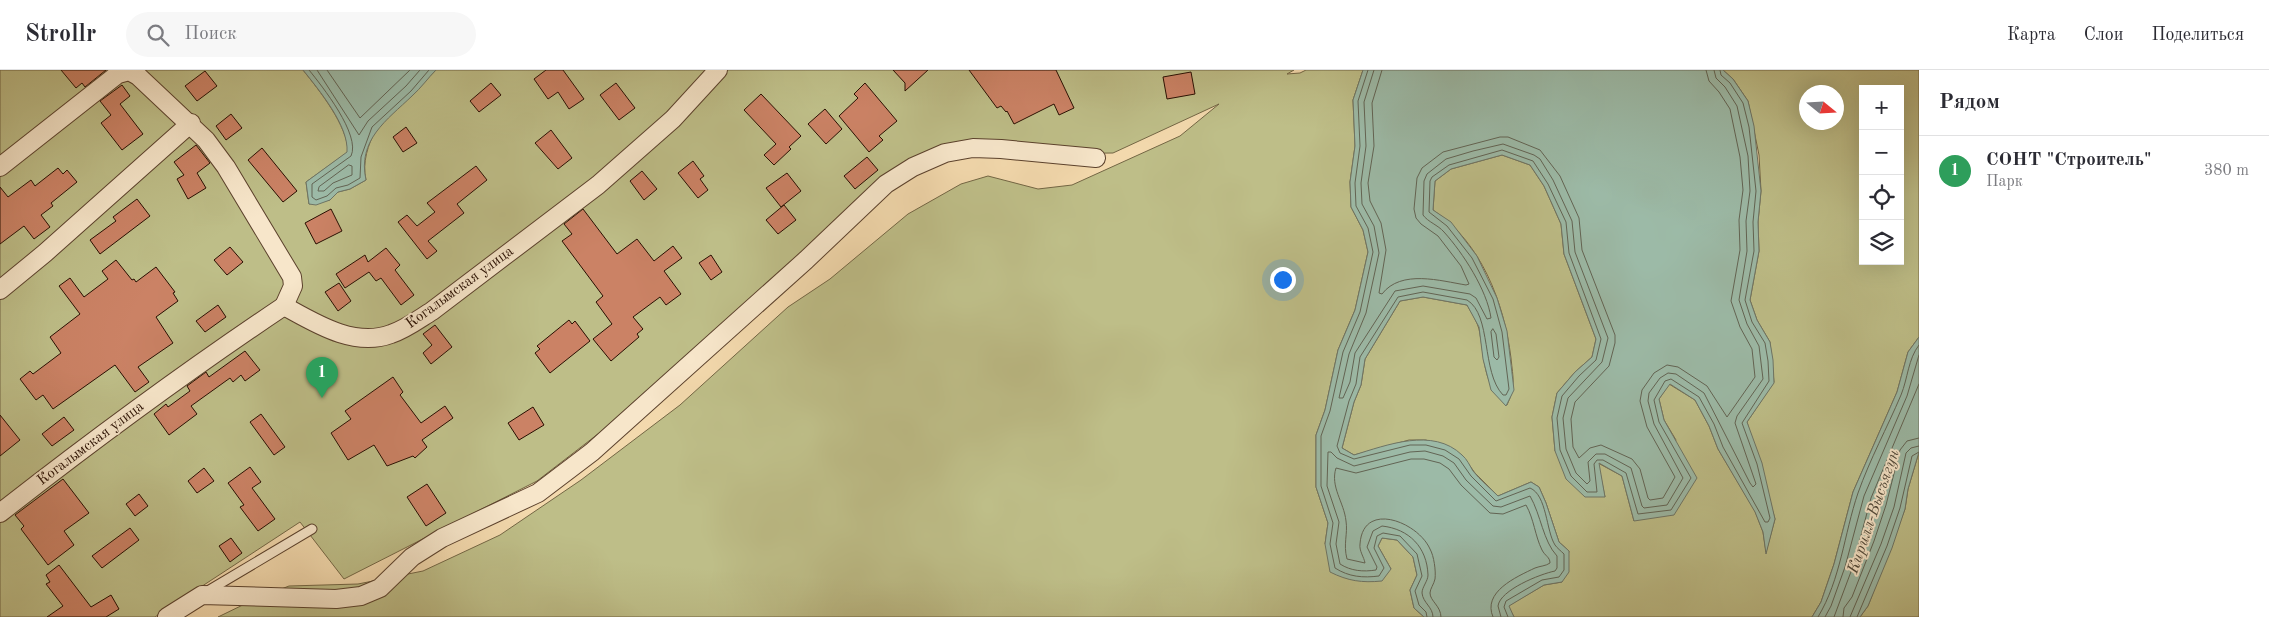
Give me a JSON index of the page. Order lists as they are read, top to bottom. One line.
{"streets":{"street":["Когалымская улица"]},"water":["Кирилл-Высъягун"],"north":"right","page":{"header":"Strollr","search":"Поиск","nav":["Карта","Слои","Поделиться"],"heading":"Рядом","map_buttons":["+","−"],"list":[{"mark":"1","name":"СОНТ \"Строитель\"","note":"Парк","value":"380 m"}],"pins":"1"}}
